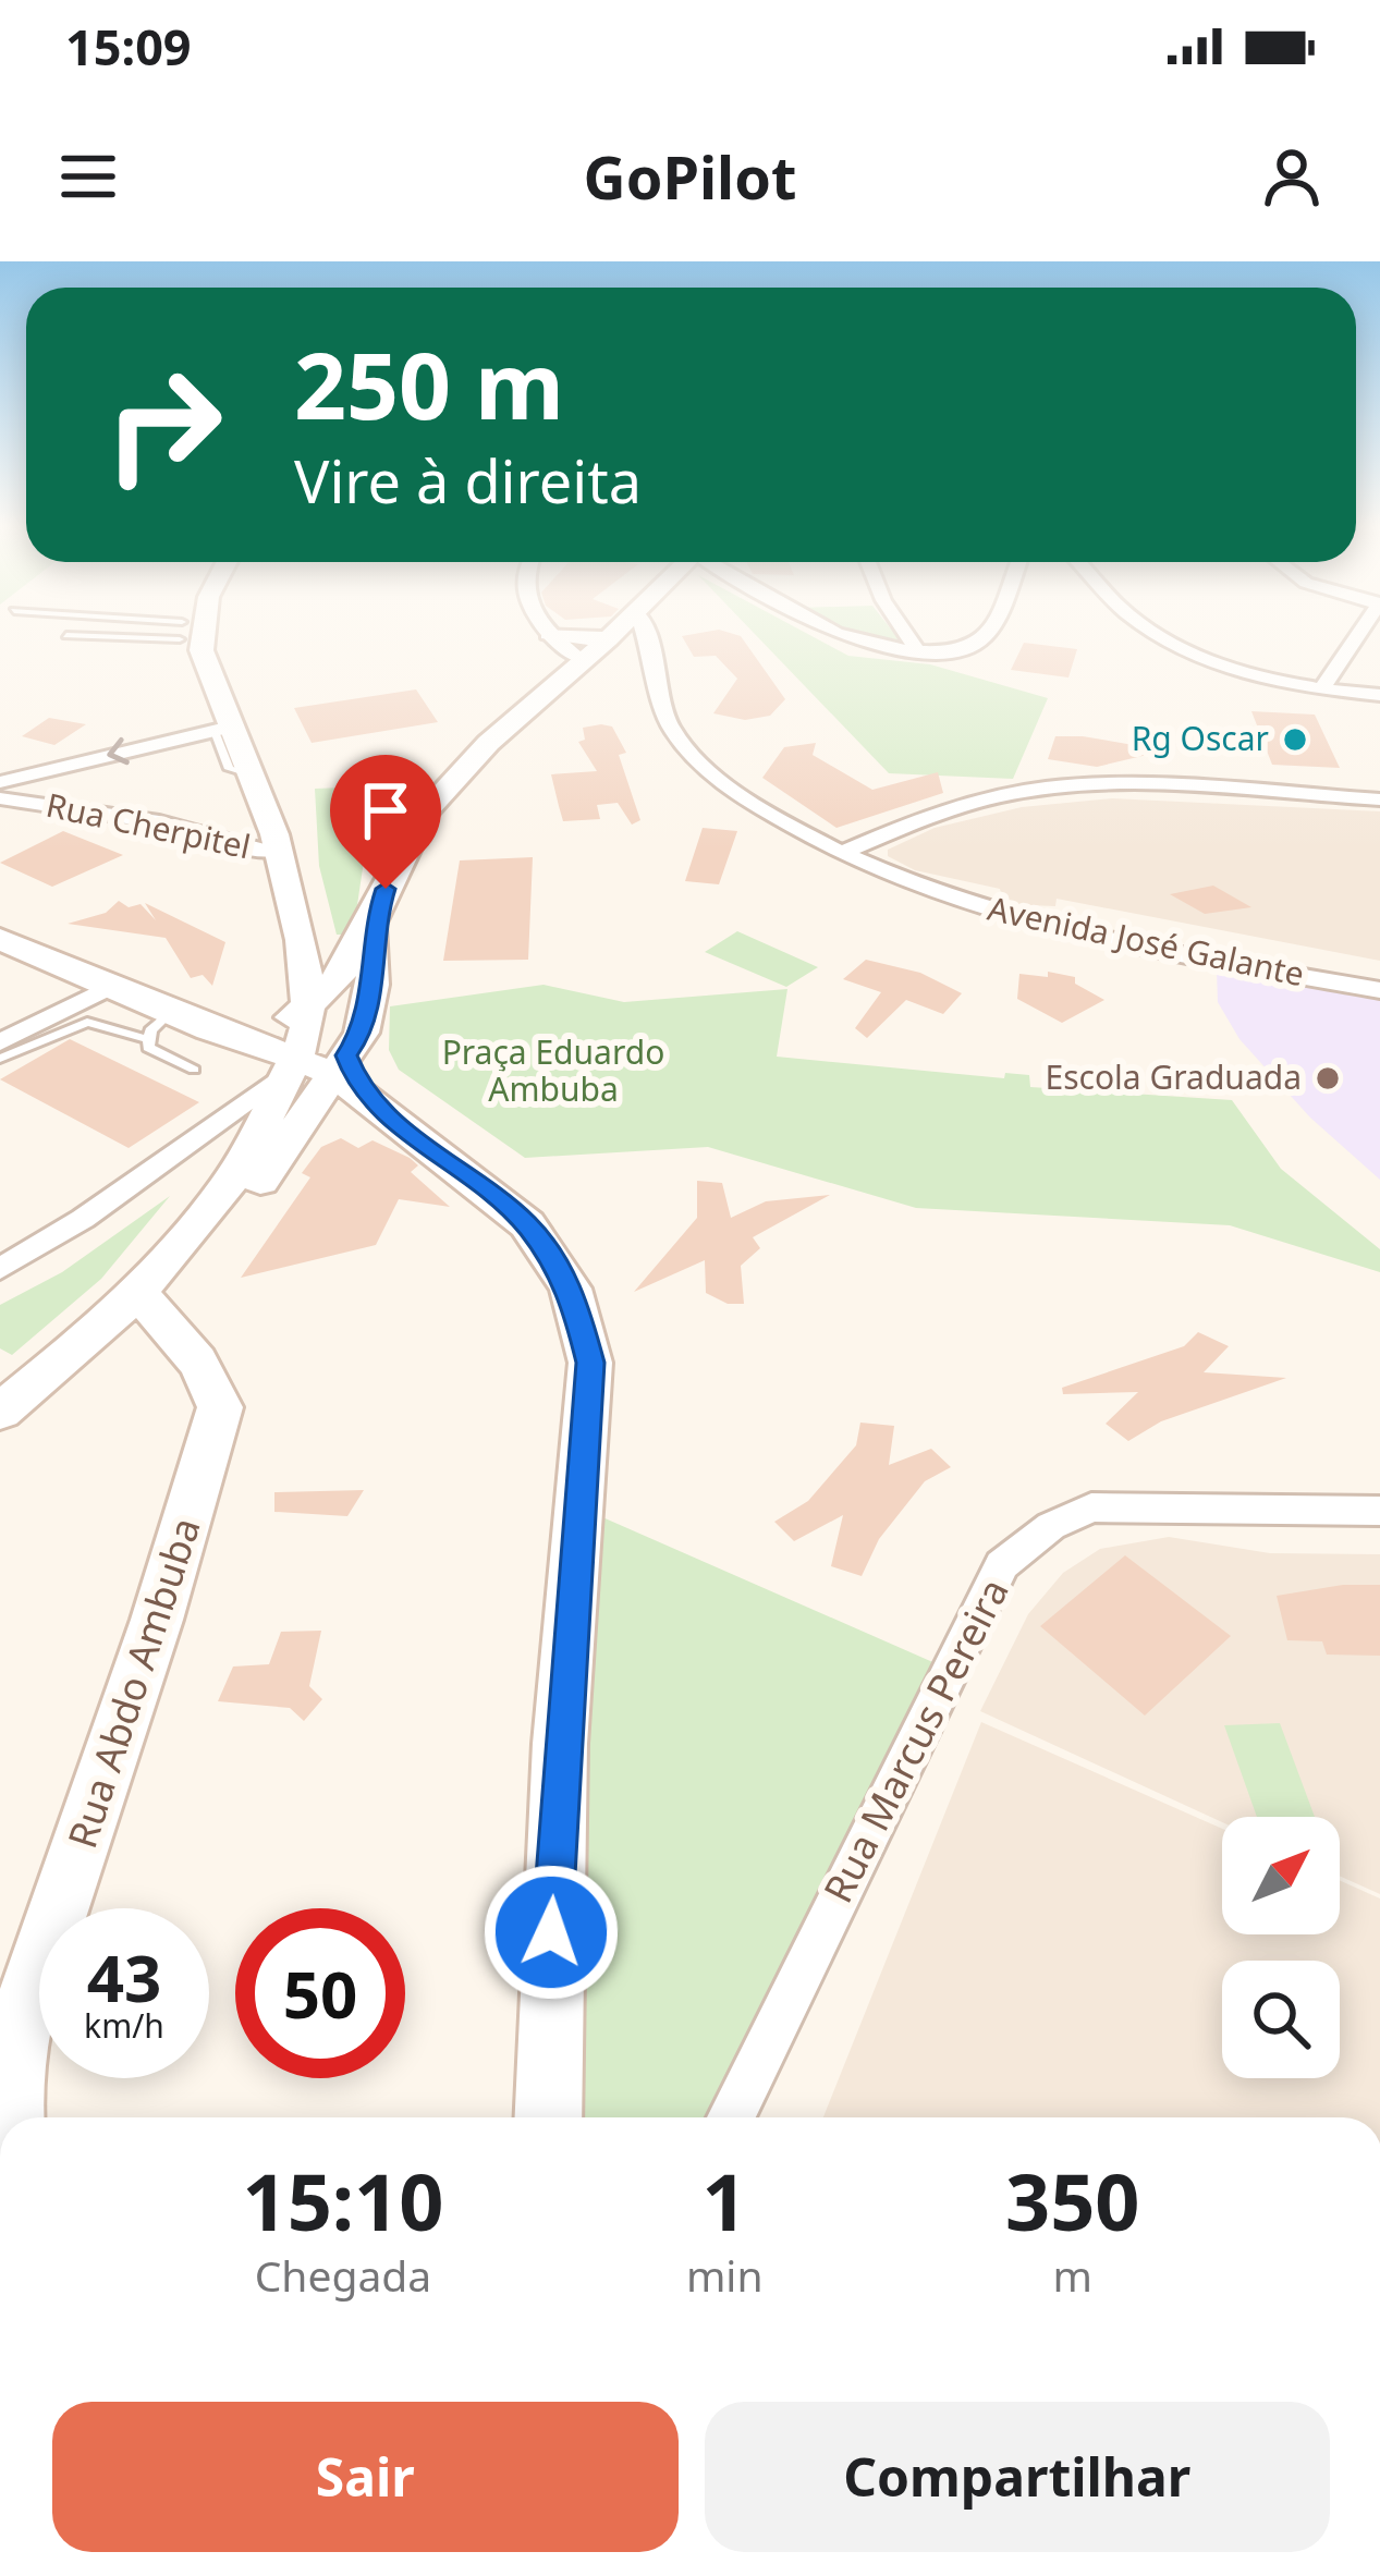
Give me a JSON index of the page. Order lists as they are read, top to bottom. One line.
{"streets":{"main road":["Rua Abdo Ambuba"],"street":["Rua Cherpitel","Avenida José Galante","Rua Marcus Pereira"]},"parks":["Praça Eduardo Ambuba"],"places":["Rg Oscar","Escola Graduada"],"north":"top right","page":{"status":"15:09","header":"GoPilot","turn":["250 m","Vire à direita"],"speed":"43 km/h","limit":"50","eta":["15:10","Chegada","1","min","350","m"],"buttons":["Sair","Compartilhar"]}}
